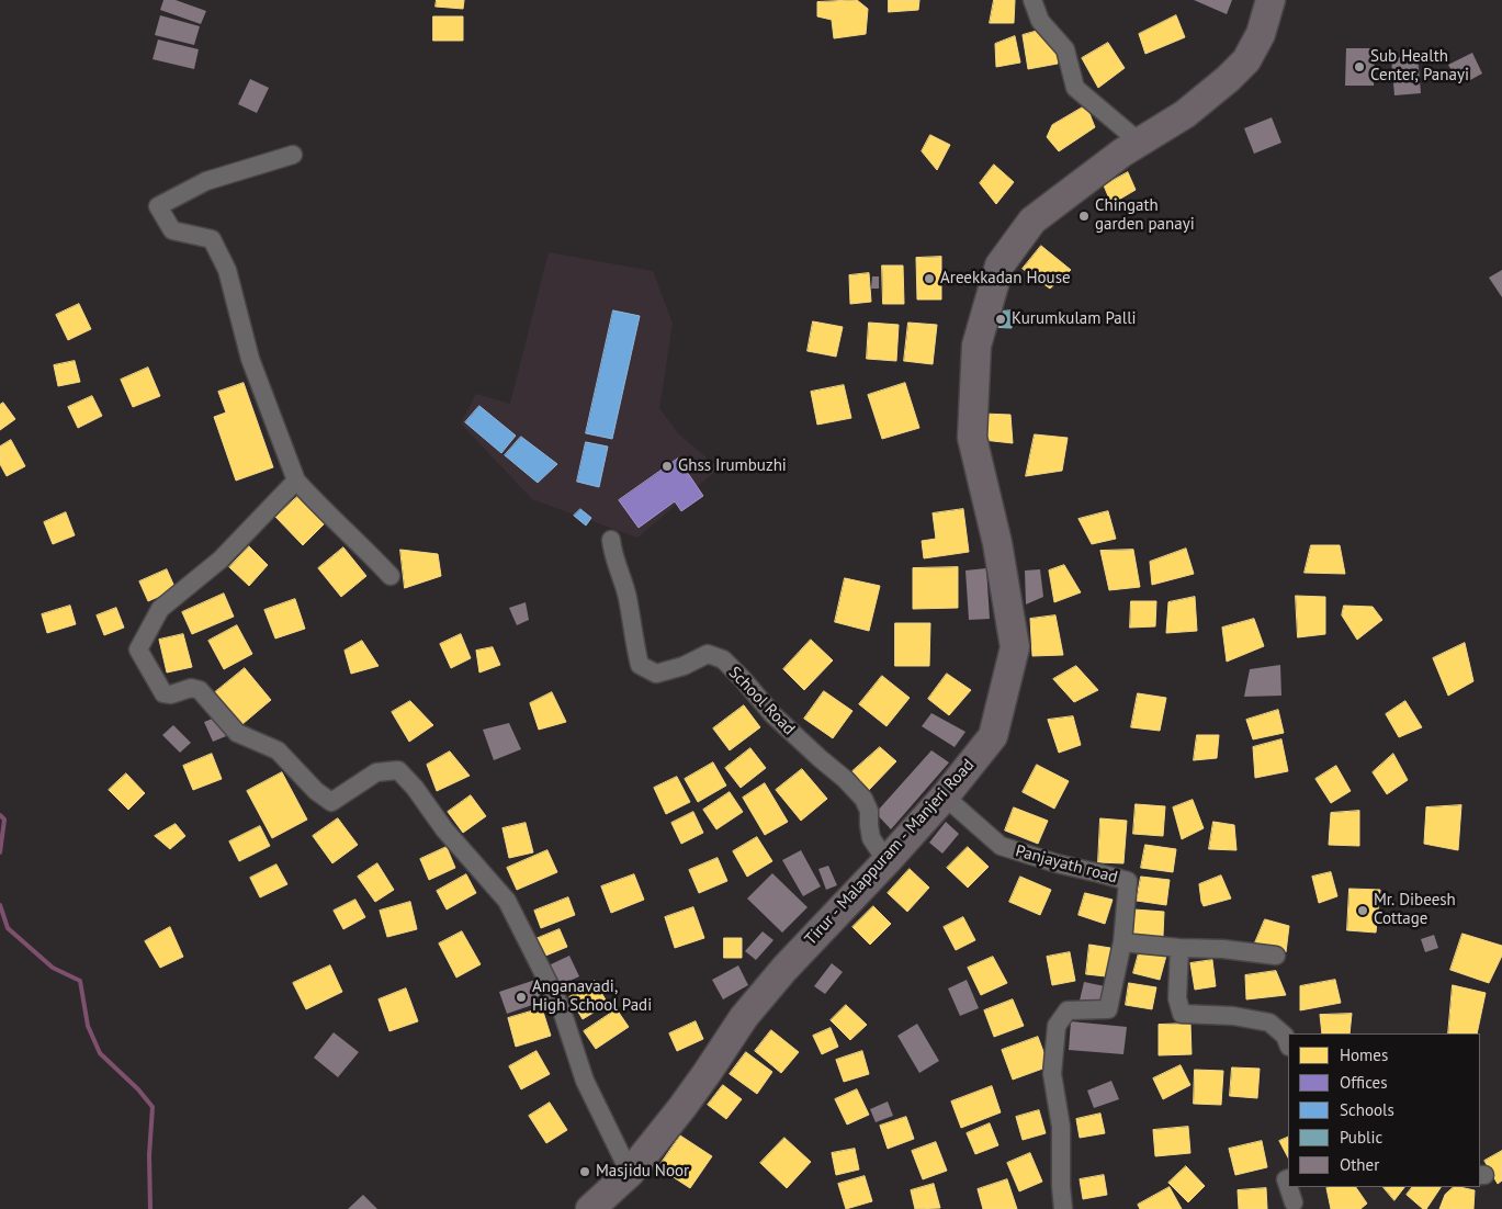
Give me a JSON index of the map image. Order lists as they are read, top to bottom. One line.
{"streets":{"main road":["Tirur - Malappuram - Manjeri Road"],"street":["School Road","Panjayath road"]},"crossings":[["School Road","Tirur - Malappuram - Manjeri Road"],["Tirur - Malappuram - Manjeri Road","Panjayath road"]],"places":["Sub Health Center, Panayi","Chingath garden panayi","Areekkadan House","Kurumkulam Palli","Ghss Irumbuzhi","Mr. Dibeesh Cottage","Anganavadi, High School Padi","Masjidu Noor"],"legend":["Homes","Offices","Schools","Public","Other"]}
